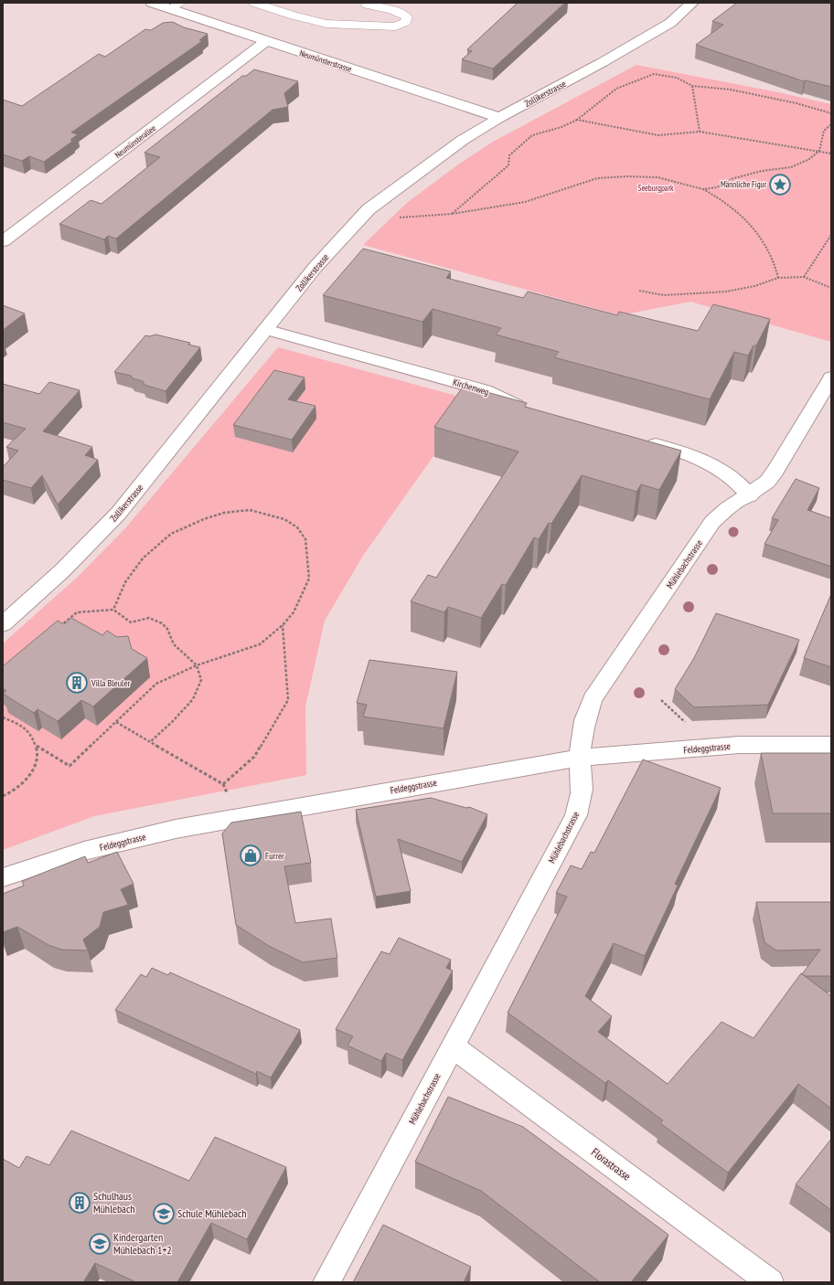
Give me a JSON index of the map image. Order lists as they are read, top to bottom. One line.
{"streets":{"street":["Neumünsterstrasse","Zollikerstrasse","Neumünsterallee","Kirchenweg","Mühlebachstrasse","Feldeggstrasse","Florastrasse"]},"crossings":[["Neumünsterstrasse","Zollikerstrasse"],["Neumünsterstrasse","Neumünsterallee"],["Zollikerstrasse","Kirchenweg"],["Mühlebachstrasse","Feldeggstrasse"],["Mühlebachstrasse","Florastrasse"]],"parks":["Seeburgpark"],"places":{"place":["Männliche Figur"],"building":["Villa Bleuler","Schulhaus Mühlebach"],"shop":["Furrer"],"school or university":["Schule Mühlebach","Kindergarten Mühlebach 1+2"]}}
